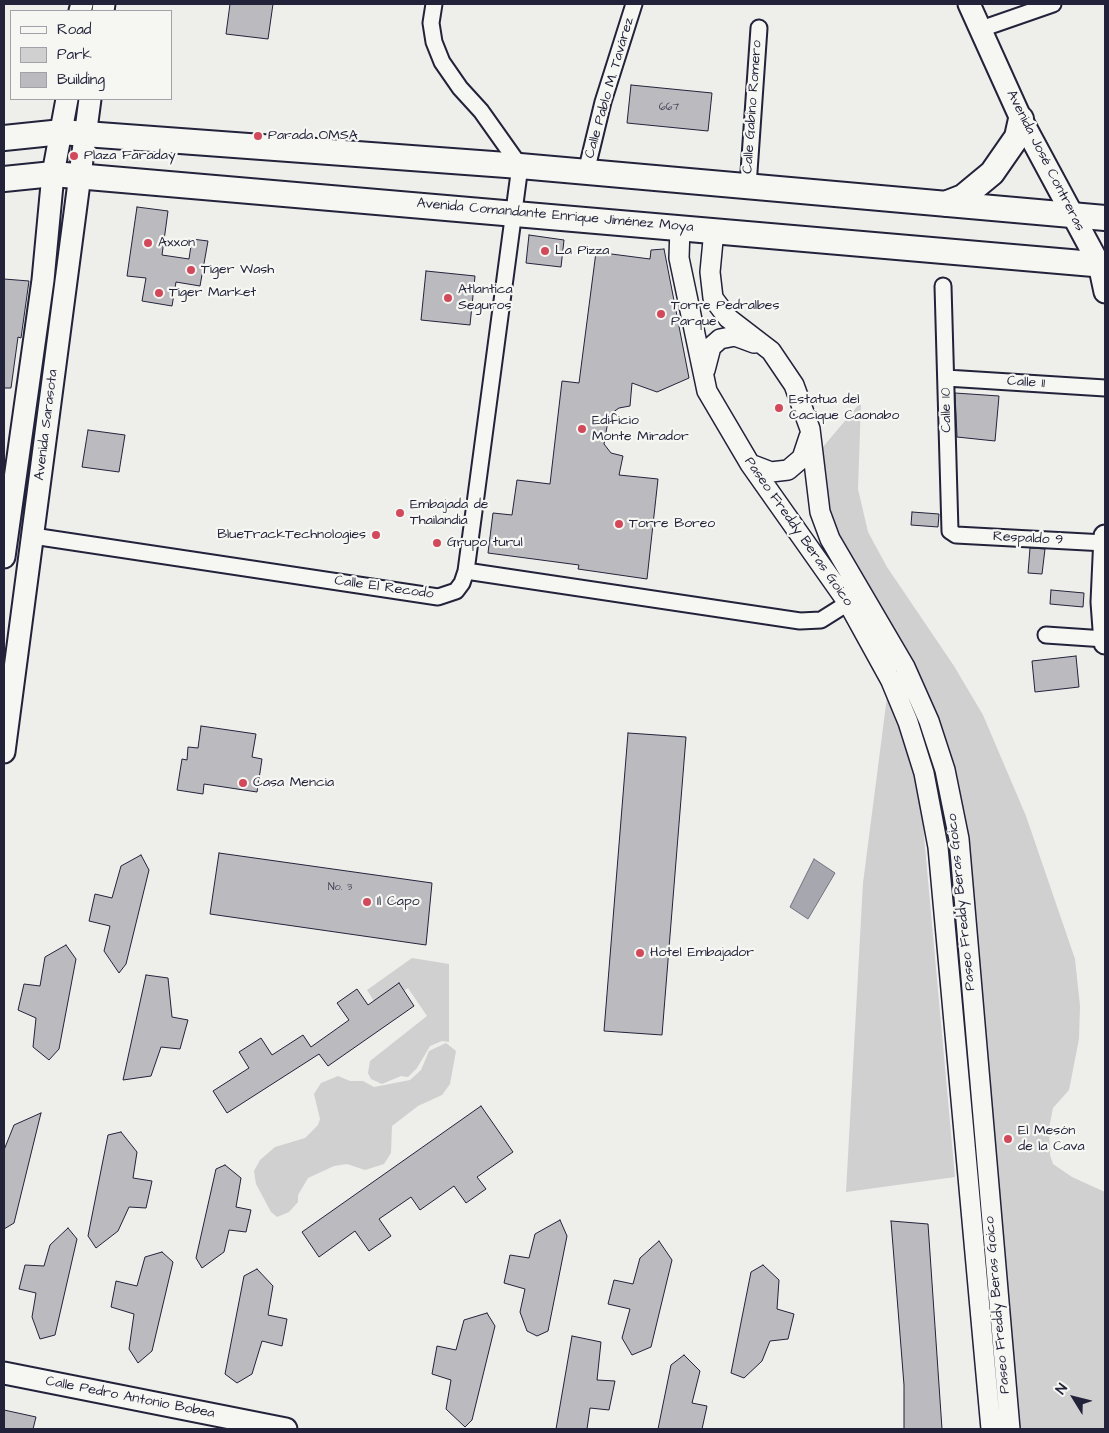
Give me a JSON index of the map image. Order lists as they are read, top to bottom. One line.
{"streets":{"main road":["Avenida José Contreras","Avenida Comandante Enrique Jiménez Moya","Avenida Sarasota","Calle Pedro Antonio Bobea"],"street":["Calle Pablo M. Tavárez","Calle Gabino Romero","Calle 11","Calle 10","Paseo Freddy Beras Goico","Respaldo 9","Calle El Recodo"]},"crossings":[["Avenida José Contreras","Avenida Comandante Enrique Jiménez Moya"],["Avenida Comandante Enrique Jiménez Moya","Avenida Sarasota"],["Avenida Comandante Enrique Jiménez Moya","Paseo Freddy Beras Goico"],["Avenida Comandante Enrique Jiménez Moya","Calle El Recodo"],["Calle 11","Calle 10"],["Calle 10","Respaldo 9"],["Avenida Sarasota","Calle El Recodo"]],"places":["Parada OMSA","Plaza Faraday","Axxon","La Pizza","Tiger Wash","Tiger Market","Atlantica Seguros","Torre Pedralbes Parque","Estatua del Cacique Caonabo","Edificio Monte Mirador","Embajada de Thailandia","Torre Boreo","BlueTrackTechnologies","Grupo turul","Casa Mencia","Il Capo","Hotel Embajador","El Mesón de la Cava"],"house_numbers":["667","No. 3"],"legend":["Road","Park","Building"],"north":"top left"}
